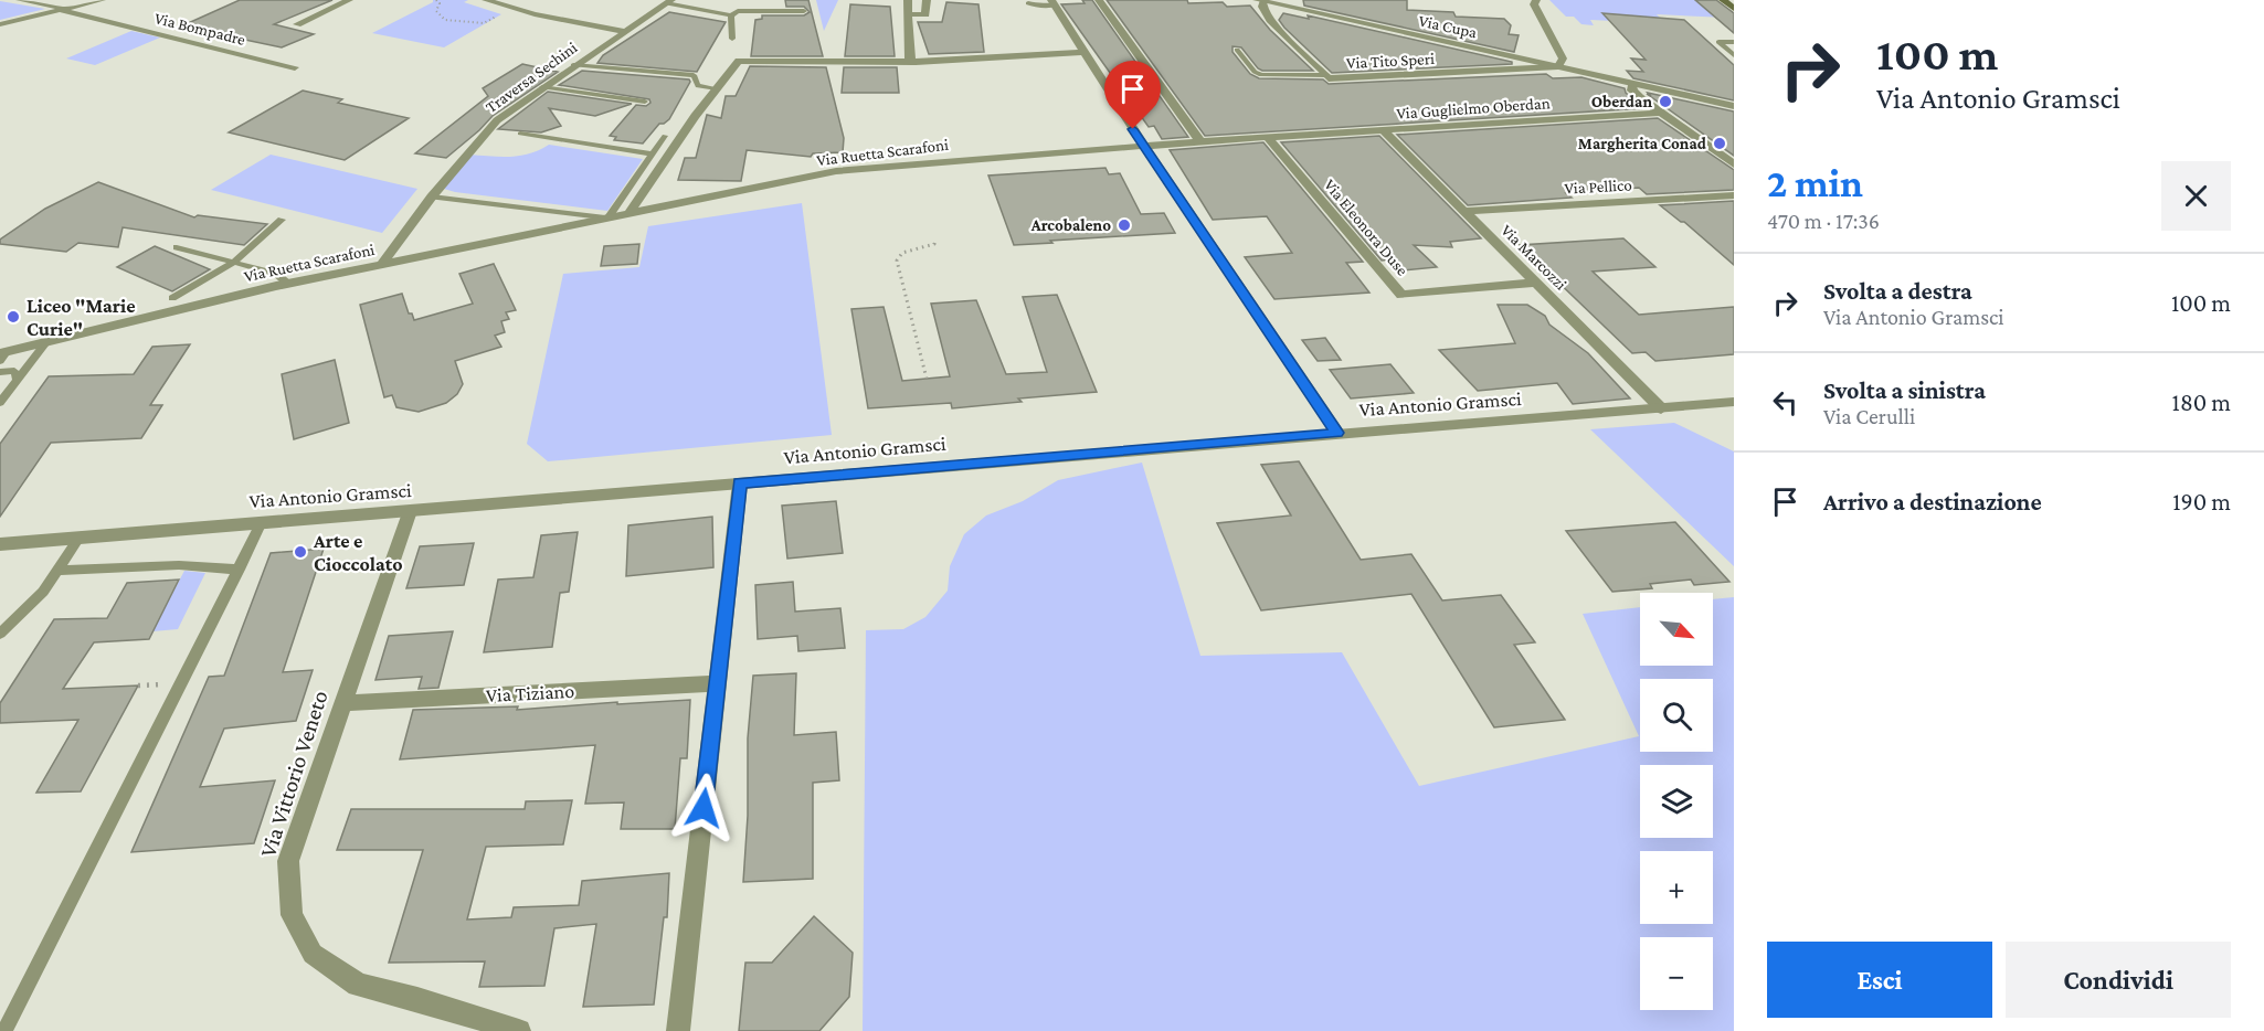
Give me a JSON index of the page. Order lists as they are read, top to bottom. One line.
{"streets":{"street":["Via Cupa","Via Bompadre","Via Tito Speri","Traversa Sechini","Via Guglielmo Oberdan","Via Ruetta Scarafoni","Via Pellico","Via Eleonora Duse","Via Marcozzi","Via Antonio Gramsci","Via Tiziano","Via Vittorio Veneto"]},"crossings":[["Via Cupa","Via Tito Speri"],["Traversa Sechini","Via Ruetta Scarafoni"],["Via Guglielmo Oberdan","Via Ruetta Scarafoni"],["Via Guglielmo Oberdan","Via Eleonora Duse"],["Via Guglielmo Oberdan","Via Marcozzi"],["Via Pellico","Via Marcozzi"],["Via Eleonora Duse","Via Marcozzi"],["Via Marcozzi","Via Antonio Gramsci"],["Via Antonio Gramsci","Via Vittorio Veneto"],["Via Tiziano","Via Vittorio Veneto"]],"places":["Oberdan","Margherita Conad","Arcobaleno","Liceo \"Marie Curie\"","Arte e Cioccolato"],"north":"bottom right","page":{"turn":["100 m","Via Antonio Gramsci"],"heading":["2 min","470 m · 17:36"],"list":[{"name":"Svolta a destra","note":"Via Antonio Gramsci","value":"100 m"},{"name":"Svolta a sinistra","note":"Via Cerulli","value":"180 m"},{"name":"Arrivo a destinazione","value":"190 m"}],"map_buttons":["+","−"],"buttons":["Esci","Condividi"]}}
